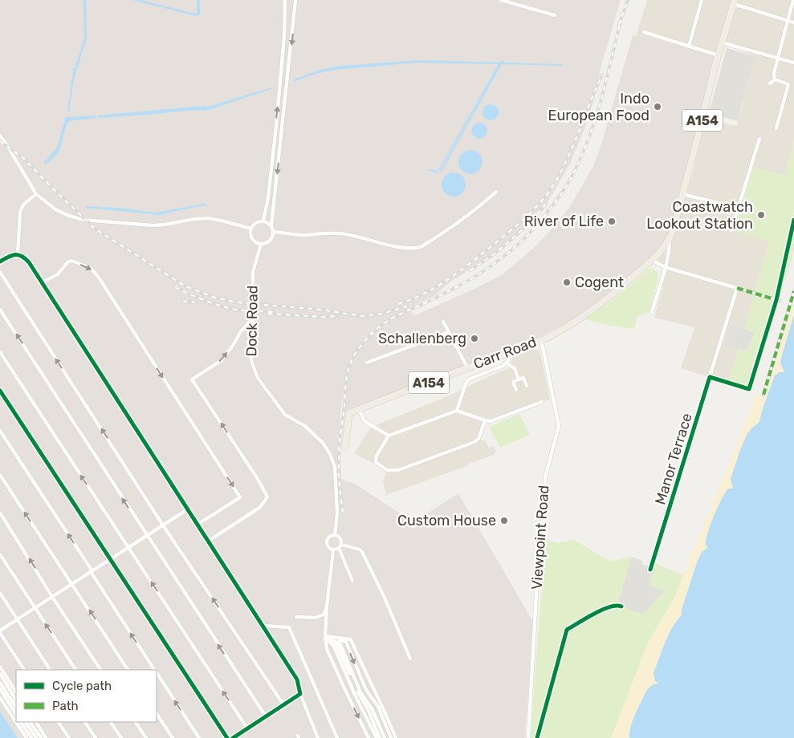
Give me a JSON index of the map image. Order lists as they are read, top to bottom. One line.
{"streets":{"main road":["A154","Carr Road"],"street":["Dock Road","Manor Terrace","Viewpoint Road"]},"crossings":[["A154","Carr Road"],["Carr Road","Viewpoint Road"]],"places":["Indo European Food","Coastwatch Lookout Station","River of Life","Cogent","Schallenberg","Custom House"],"legend":["Cycle path","Path"]}
